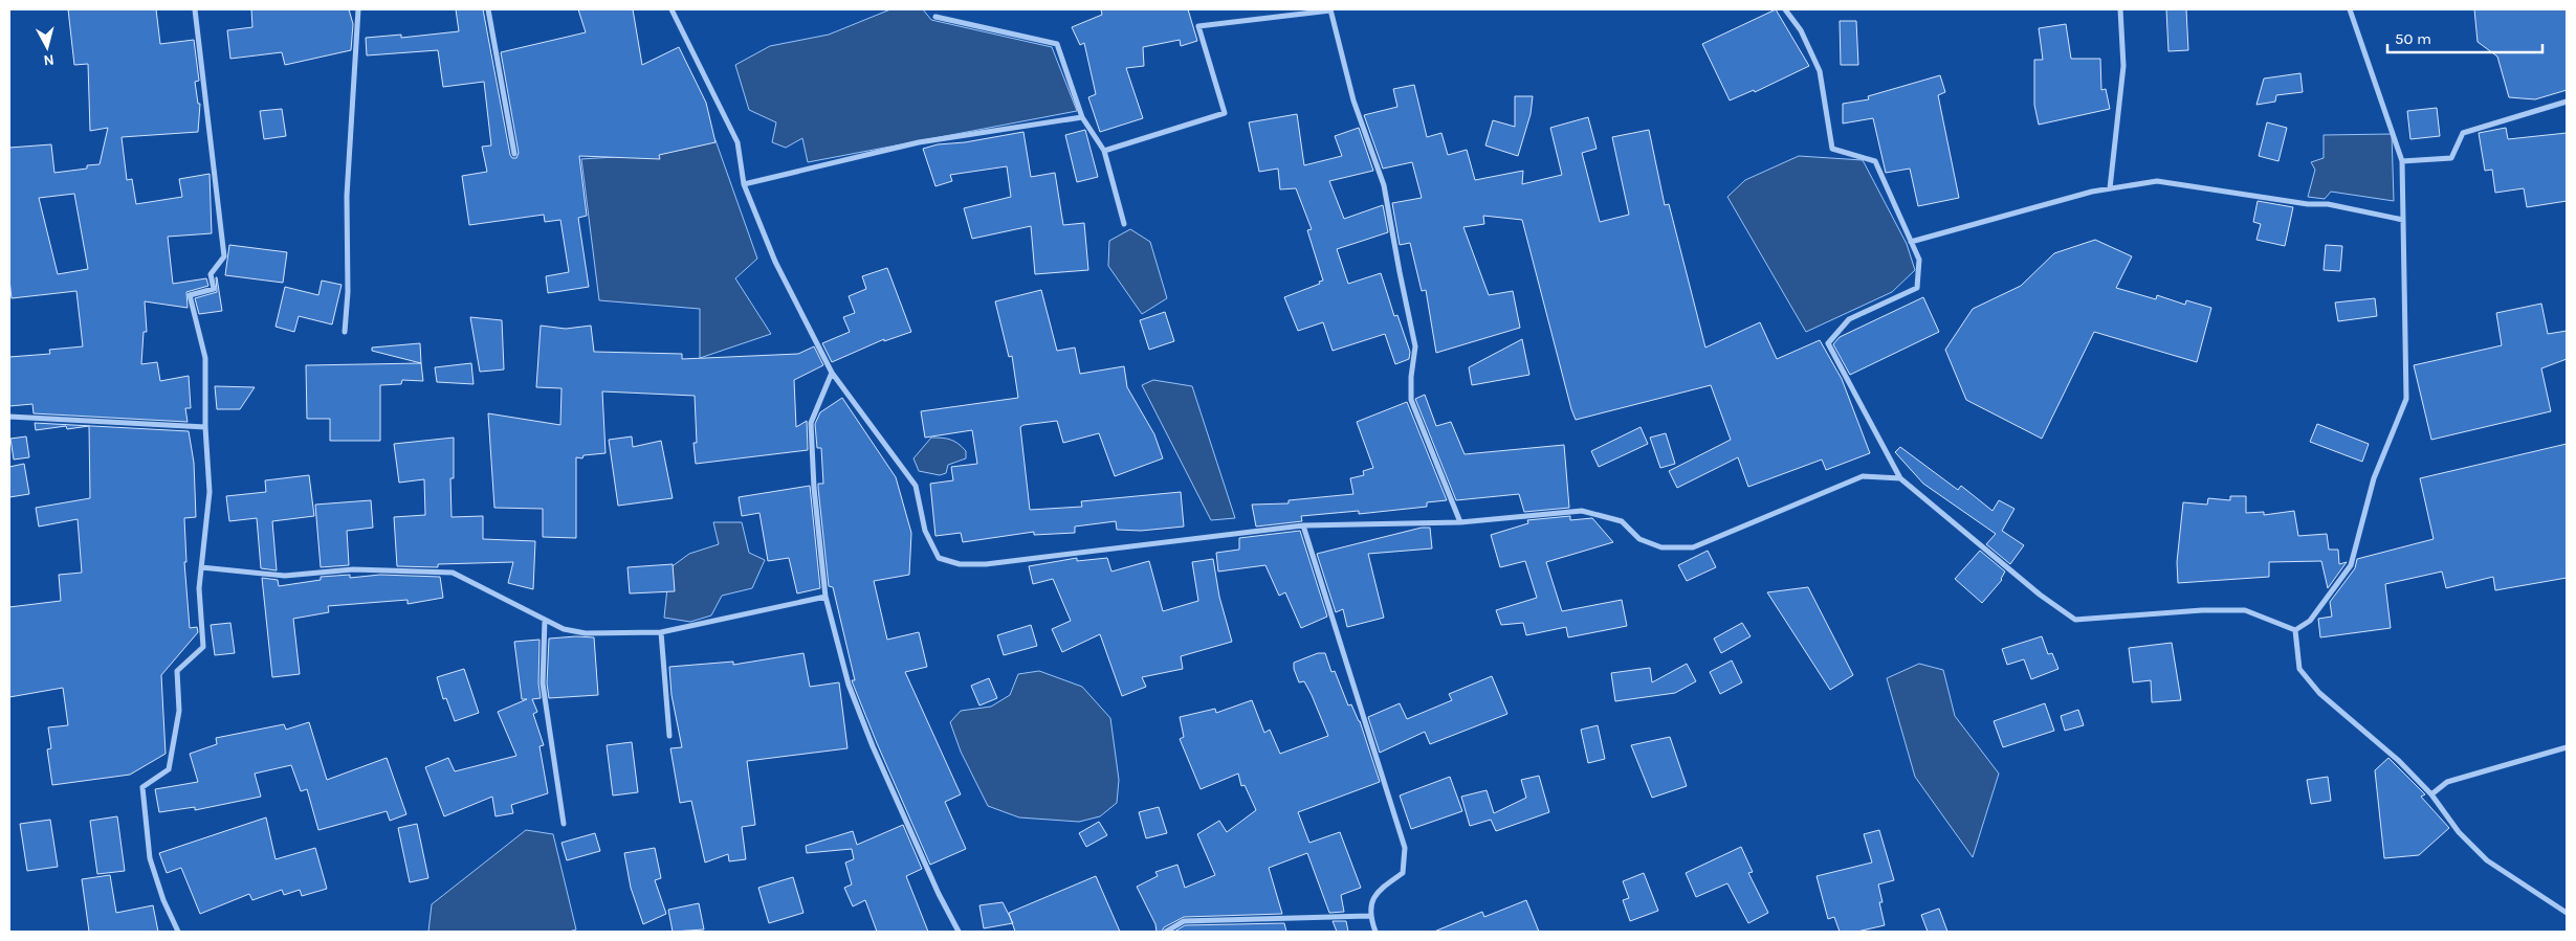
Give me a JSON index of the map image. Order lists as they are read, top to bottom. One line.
{"scale_bar":"50 m","north":"bottom"}
